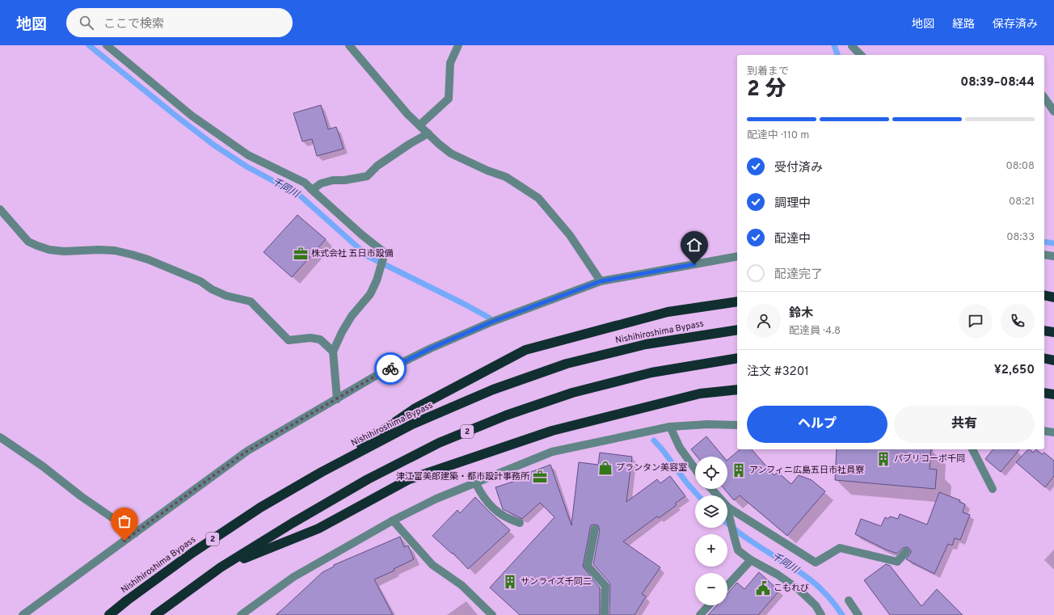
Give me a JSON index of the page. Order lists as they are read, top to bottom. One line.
{"streets":{"highway":["Nishihiroshima Bypass","2"]},"crossings":[["Nishihiroshima Bypass","2"]],"water":["千同川"],"places":{"office":["株式会社 五日市設備","津江富美郎建築・都市設計事務所"],"building":["パブリコーポ千同","アンフィニ広島五日市社員寮","サンライズ千同二"],"shop":["プランタン美容室"],"public building":["こもれび"]},"page":{"header":"地図","search":"ここで検索","nav":["地図","経路","保存済み"],"heading":["2 分","到着まで","08:39–08:44"],"panel":["鈴木","配達員 · 4.8","注文 #3201","¥2,650"],"bar":"配達中 · 110 m","list":[["受付済み","08:08"],["調理中","08:21"],["配達中","08:33"],"配達完了"],"buttons":["ヘルプ","共有"],"map_buttons":["+","−"]}}
